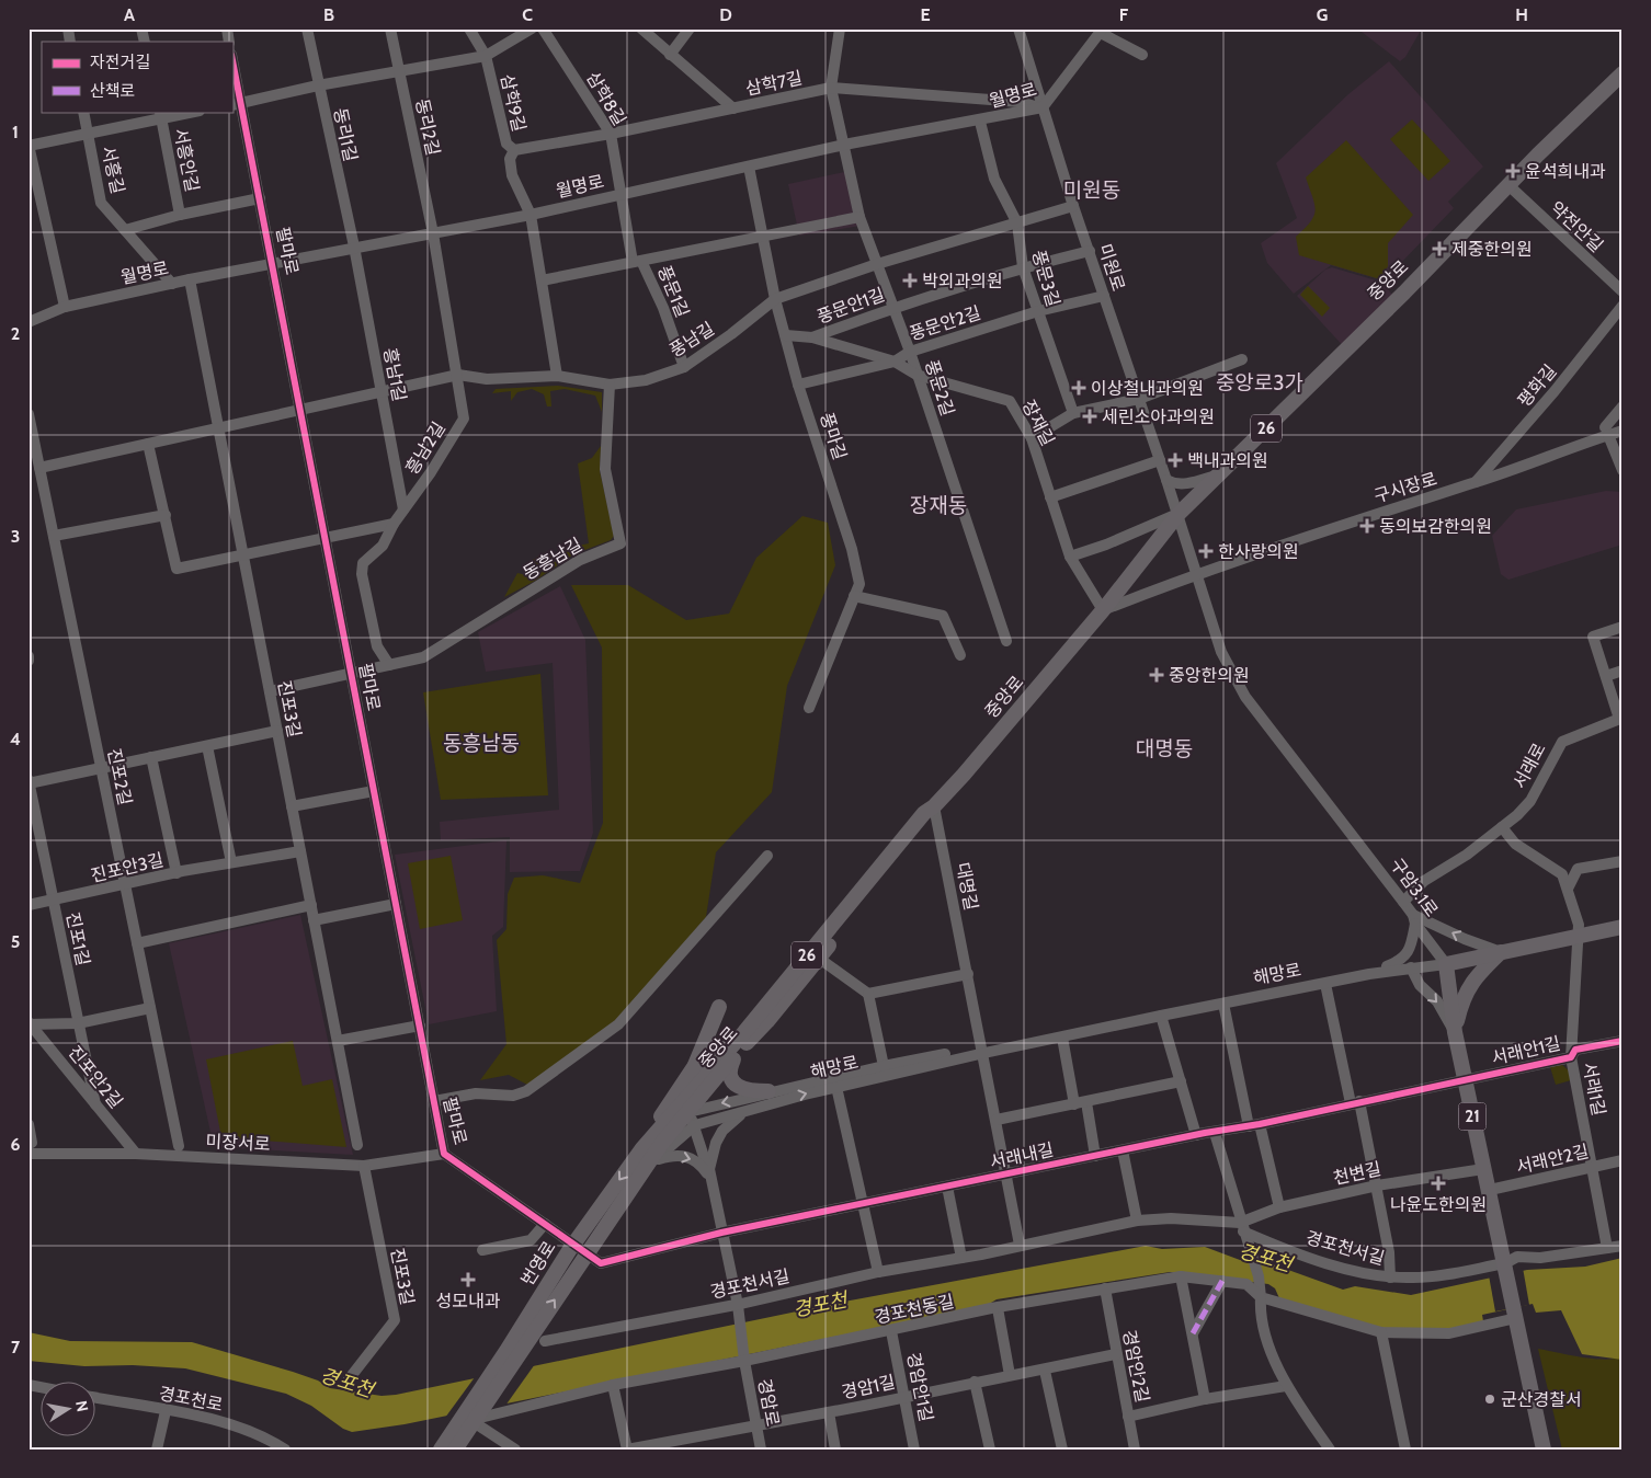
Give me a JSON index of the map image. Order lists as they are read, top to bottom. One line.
{"streets":{"main road":["중앙로","26","구암3.1로","해망로","21","번영로"],"street":["삼학7길","월명로","삼학8길","삼학9길","동리2길","동리1길","서흥안길","서흥길","약전안길","팔마로","미원로","풍문3길","풍문1길","풍문안1길","풍문안2길","풍남길","흥남1길","평화길","풍문2길","장재길","풍마길","흥남2길","구시장로","동흥남길","진포3길","서래로","진포2길","진포안3길","대명길","진포1길","서래안1길","진포안2길","서래1길","미장서로","서래내길","서래안2길","천변길","경포천서길","경포천동길","경암안2길","경암1길","경암안1길","경포천로","경암로"]},"crossings":[["삼학7길","월명로"],["삼학7길","삼학8길"],["삼학7길","삼학9길"],["삼학7길","미원로"],["삼학7길","풍문2길"],["월명로","삼학8길"],["월명로","삼학9길"],["월명로","동리2길"],["월명로","동리1길"],["월명로","서흥길"],["월명로","팔마로"],["월명로","미원로"],["월명로","풍문3길"],["월명로","풍문1길"],["월명로","흥남1길"],["월명로","풍문2길"],["월명로","풍마길"],["월명로","흥남2길"],["월명로","진포3길"],["삼학8길","풍문1길"],["삼학9길","풍남길"],["동리2길","흥남2길"],["동리1길","흥남1길"],["약전안길","중앙로"],["팔마로","풍남길"],["팔마로","동흥남길"],["팔마로","진포3길"],["팔마로","미장서로"],["팔마로","서래내길"],["팔마로","번영로"],["미원로","중앙로"],["미원로","풍문안1길"],["미원로","풍문안2길"],["미원로","풍남길"],["미원로","구암3.1로"],["풍문3길","풍문안1길"],["풍문3길","풍문안2길"],["풍문3길","풍남길"],["중앙로","장재길"],["중앙로","구시장로"],["중앙로","대명길"],["중앙로","구암3.1로"],["중앙로","해망로"],["중앙로","번영로"],["풍문1길","풍남길"],["풍문안1길","풍문2길"],["풍문안1길","장재길"],["풍문안2길","풍문2길"],["풍문안2길","장재길"],["풍문안2길","풍마길"],["풍남길","흥남1길"],["풍남길","풍문2길"],["풍남길","풍마길"],["풍남길","흥남2길"],["풍남길","동흥남길"],["풍남길","진포3길"],["풍남길","진포2길"],["흥남1길","흥남2길"],["평화길","구시장로"],["풍문2길","장재길"],["장재길","풍마길"],["흥남2길","동흥남길"],["구시장로","구암3.1로"],["진포3길","진포안3길"],["진포3길","미장서로"],["서래로","구암3.1로"],["진포2길","진포안3길"],["진포안3길","진포1길"],["대명길","해망로"],["대명길","서래내길"],["구암3.1로","해망로"],["구암3.1로","서래안1길"],["구암3.1로","21"],["구암3.1로","서래내길"],["구암3.1로","서래안2길"],["구암3.1로","천변길"],["구암3.1로","경포천서길"],["진포1길","진포안2길"],["해망로","서래1길"],["해망로","서래내길"],["해망로","번영로"],["서래안1길","서래1길"],["서래안1길","서래내길"],["진포안2길","미장서로"],["서래1길","서래안2길"],["21","경포천서길"],["21","경포천동길"],["서래내길","번영로"],["천변길","경포천서길"],["경포천서길","경암로"],["번영로","경포천동길"],["경포천동길","경암안2길"],["경포천동길","경암안1길"],["경포천동길","경암로"],["경암안2길","경암1길"],["경암1길","경암안1길"],["경암1길","경암로"]],"districts":["미원동","중앙로3가","장재동","동흥남동","대명동"],"water":["경포천"],"places":{"health":["윤석희내과","제중한의원","박외과의원","이상철내과의원","세린소아과의원","백내과의원","동의보감한의원","한사랑의원","중앙한의원","나윤도한의원","성모내과"],"other":["군산경찰서"]},"legend":["자전거길","산책로"],"north":"right","grid":{"columns":["A","B","C","D","E","F","G","H"],"rows":["1","2","3","4","5","6","7"]}}
